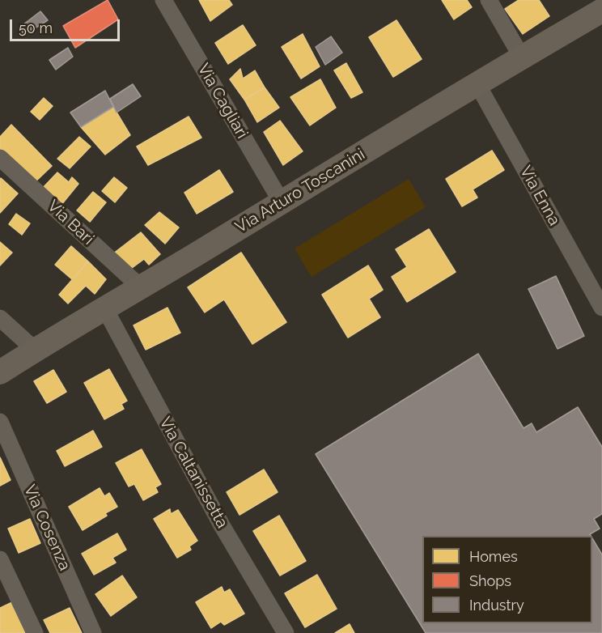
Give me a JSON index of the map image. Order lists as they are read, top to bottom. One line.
{"streets":{"street":["Via Cagliari","Via Arturo Toscanini","Via Enna","Via Bari","Via Caltanissetta","Via Cosenza"]},"crossings":[["Via Cagliari","Via Arturo Toscanini"],["Via Arturo Toscanini","Via Enna"],["Via Arturo Toscanini","Via Bari"],["Via Arturo Toscanini","Via Caltanissetta"]],"legend":["Homes","Shops","Industry"],"scale_bar":"50 m"}
